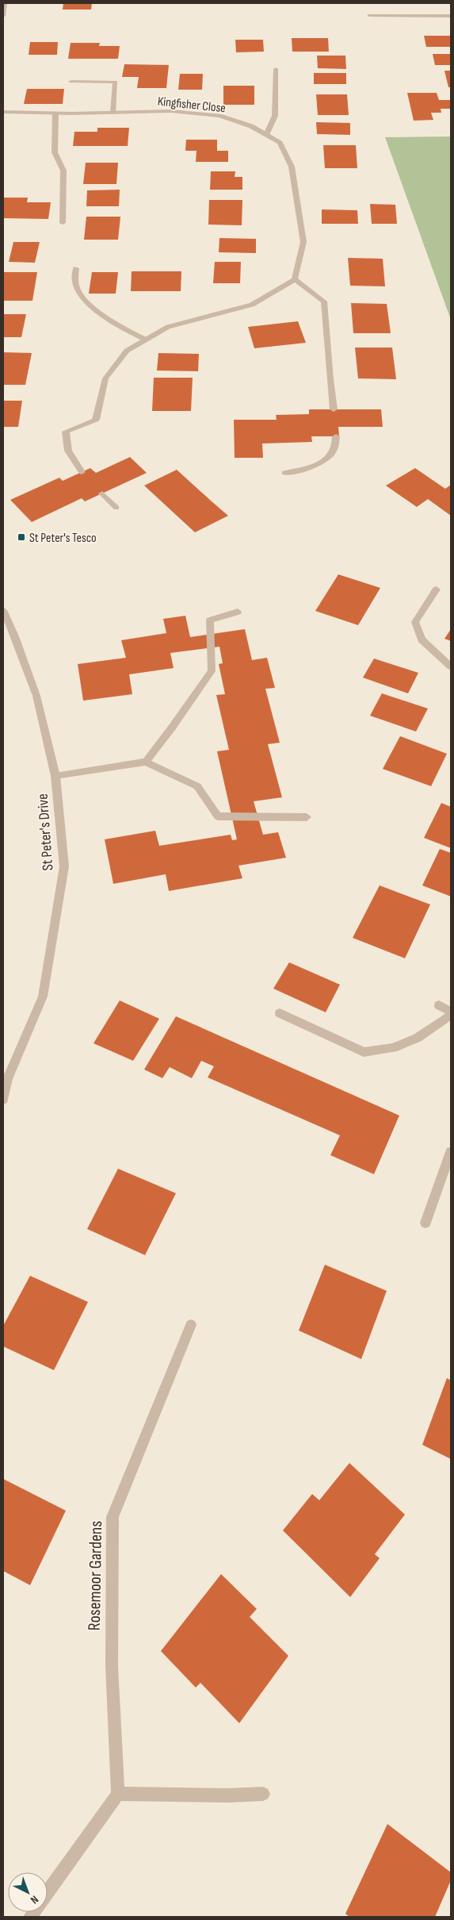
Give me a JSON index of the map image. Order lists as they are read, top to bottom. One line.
{"streets":{"street":["Kingfisher Close","St Peter's Drive","Rosemoor Gardens"]},"places":{"transit":["St Peter's Tesco"]},"north":"bottom right"}
